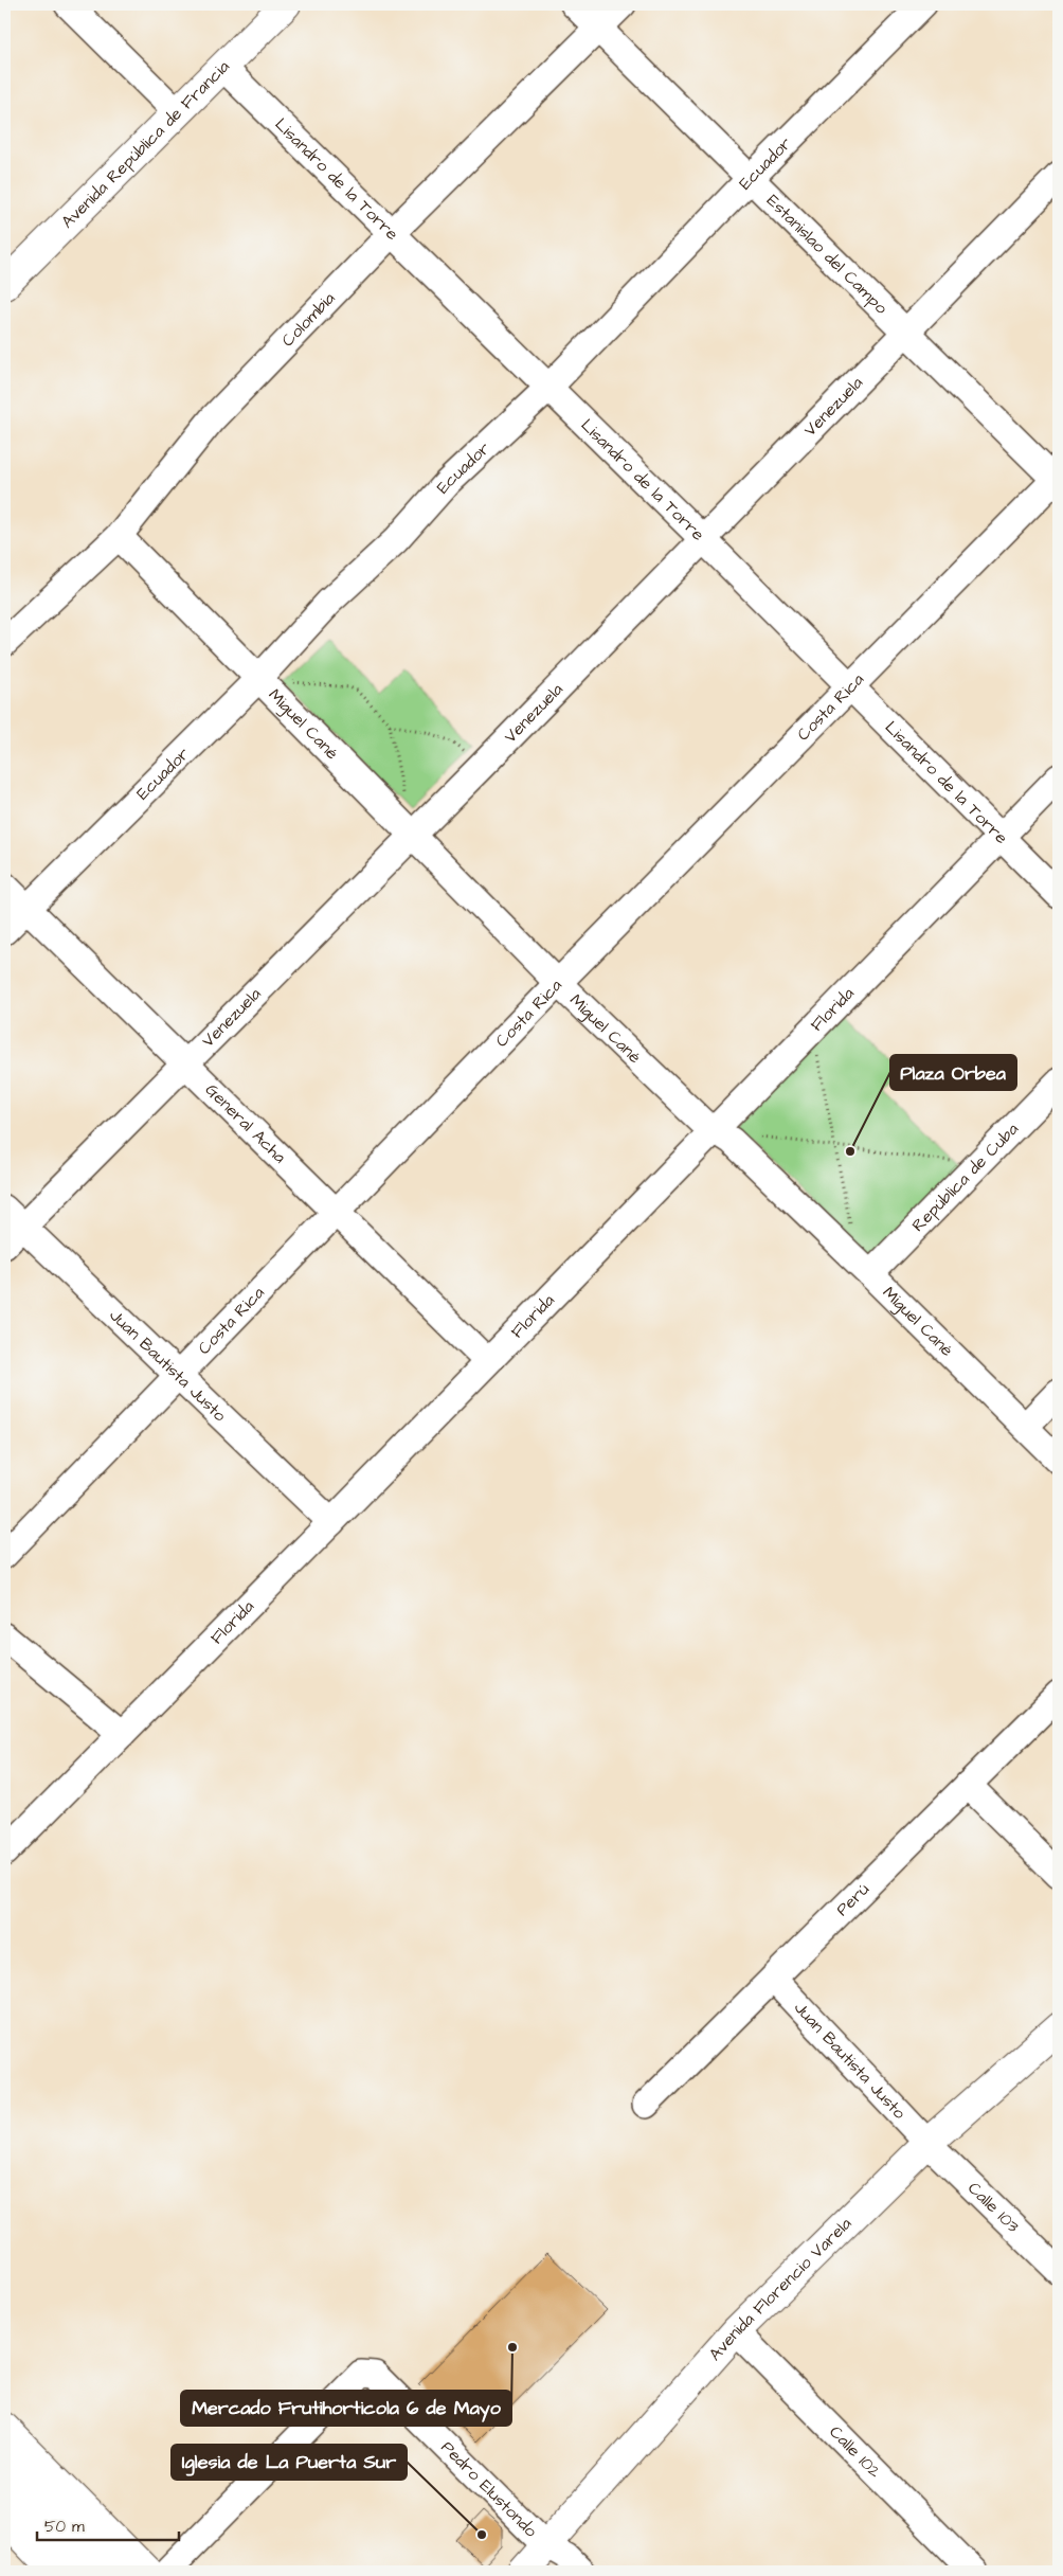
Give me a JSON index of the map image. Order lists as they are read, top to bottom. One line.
{"streets":{"main road":["Avenida República de Francia","Avenida Florencio Varela"],"street":["Ecuador","Lisandro de la Torre","Estanislao del Campo","Colombia","Venezuela","Costa Rica","Miguel Cané","Florida","General Acha","República de Cuba","Juan Bautista Justo","Perú","Calle 103","Calle 102","Pedro Elustondo"]},"crossings":[["Avenida República de Francia","Lisandro de la Torre"],["Ecuador","Lisandro de la Torre"],["Ecuador","Estanislao del Campo"],["Ecuador","Miguel Cané"],["Ecuador","General Acha"],["Lisandro de la Torre","Colombia"],["Lisandro de la Torre","Venezuela"],["Lisandro de la Torre","Costa Rica"],["Lisandro de la Torre","Florida"],["Estanislao del Campo","Colombia"],["Estanislao del Campo","Venezuela"],["Estanislao del Campo","Costa Rica"],["Colombia","Miguel Cané"],["Venezuela","Miguel Cané"],["Venezuela","General Acha"],["Venezuela","Juan Bautista Justo"],["Costa Rica","Miguel Cané"],["Costa Rica","General Acha"],["Costa Rica","Juan Bautista Justo"],["Miguel Cané","Florida"],["Miguel Cané","República de Cuba"],["Florida","General Acha"],["Florida","Juan Bautista Justo"],["Juan Bautista Justo","Perú"],["Juan Bautista Justo","Calle 103"],["Juan Bautista Justo","Avenida Florencio Varela"],["Calle 103","Avenida Florencio Varela"],["Avenida Florencio Varela","Calle 102"],["Avenida Florencio Varela","Pedro Elustondo"]],"places":["Plaza Orbea","Mercado Frutihorticola 6 de Mayo","Iglesia de La Puerta Sur"],"scale_bar":"50 m"}
